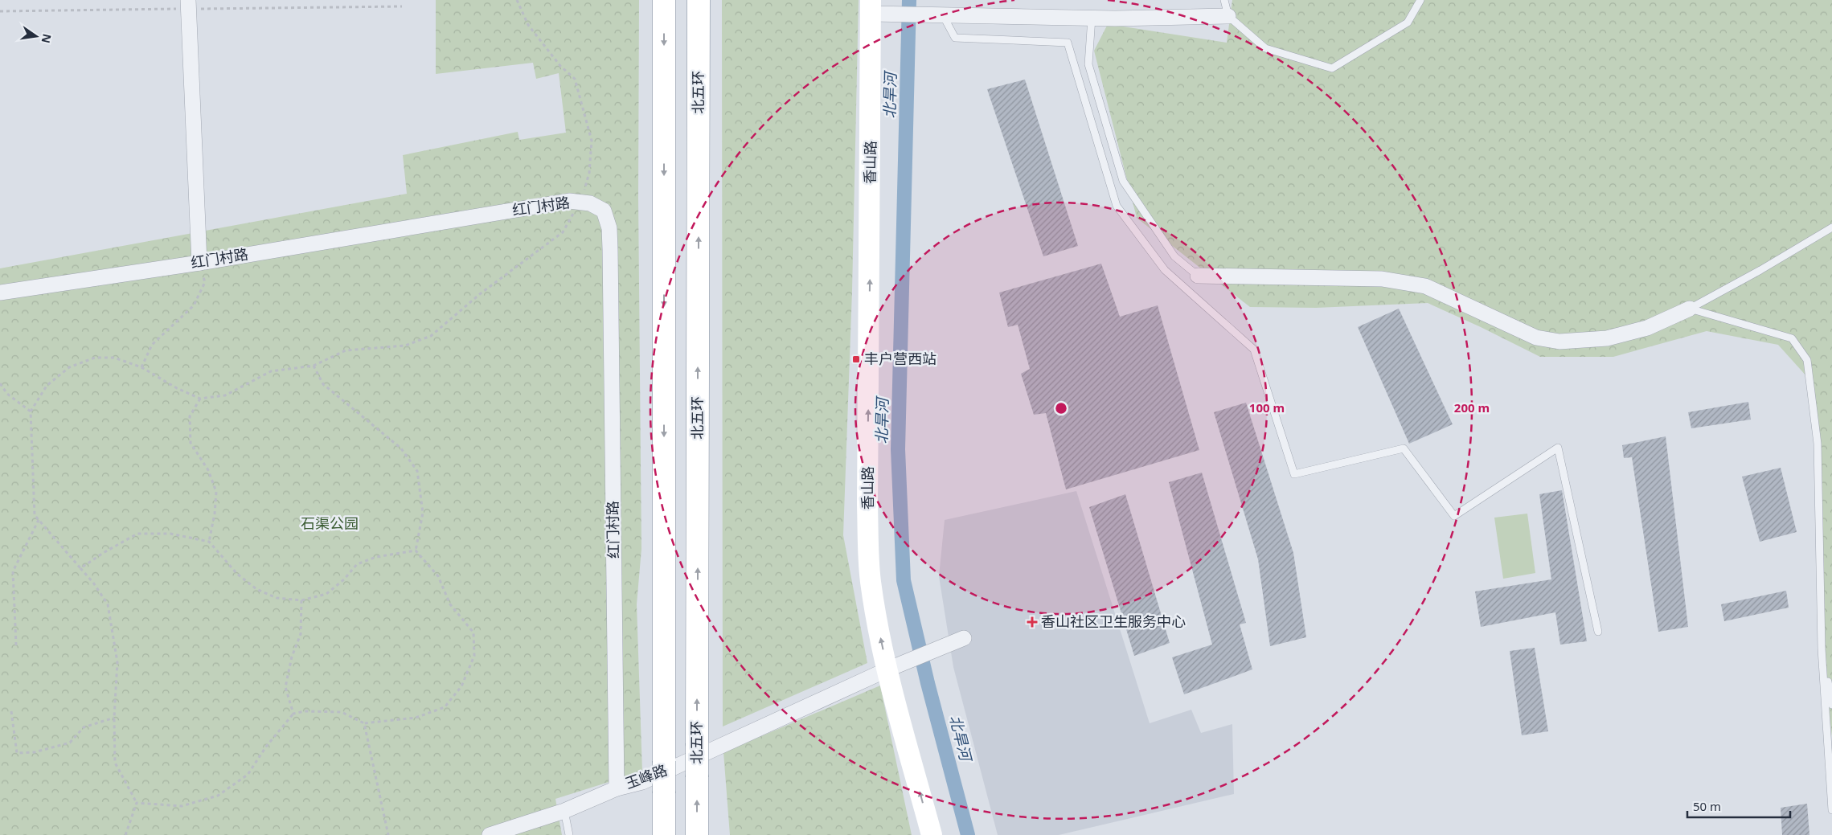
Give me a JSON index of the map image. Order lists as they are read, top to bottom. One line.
{"streets":{"highway":["北五环"],"street":["香山路","红门村路","玉峰路"]},"crossings":[["香山路","玉峰路"],["红门村路","玉峰路"]],"one_way":["香山路"],"water":["北旱河"],"parks":["石渠公园"],"places":{"transit":["丰户营西站"],"health":["香山社区卫生服务中心"]},"scale_bar":"50 m","north":"right","rings":["100 m","200 m"]}
